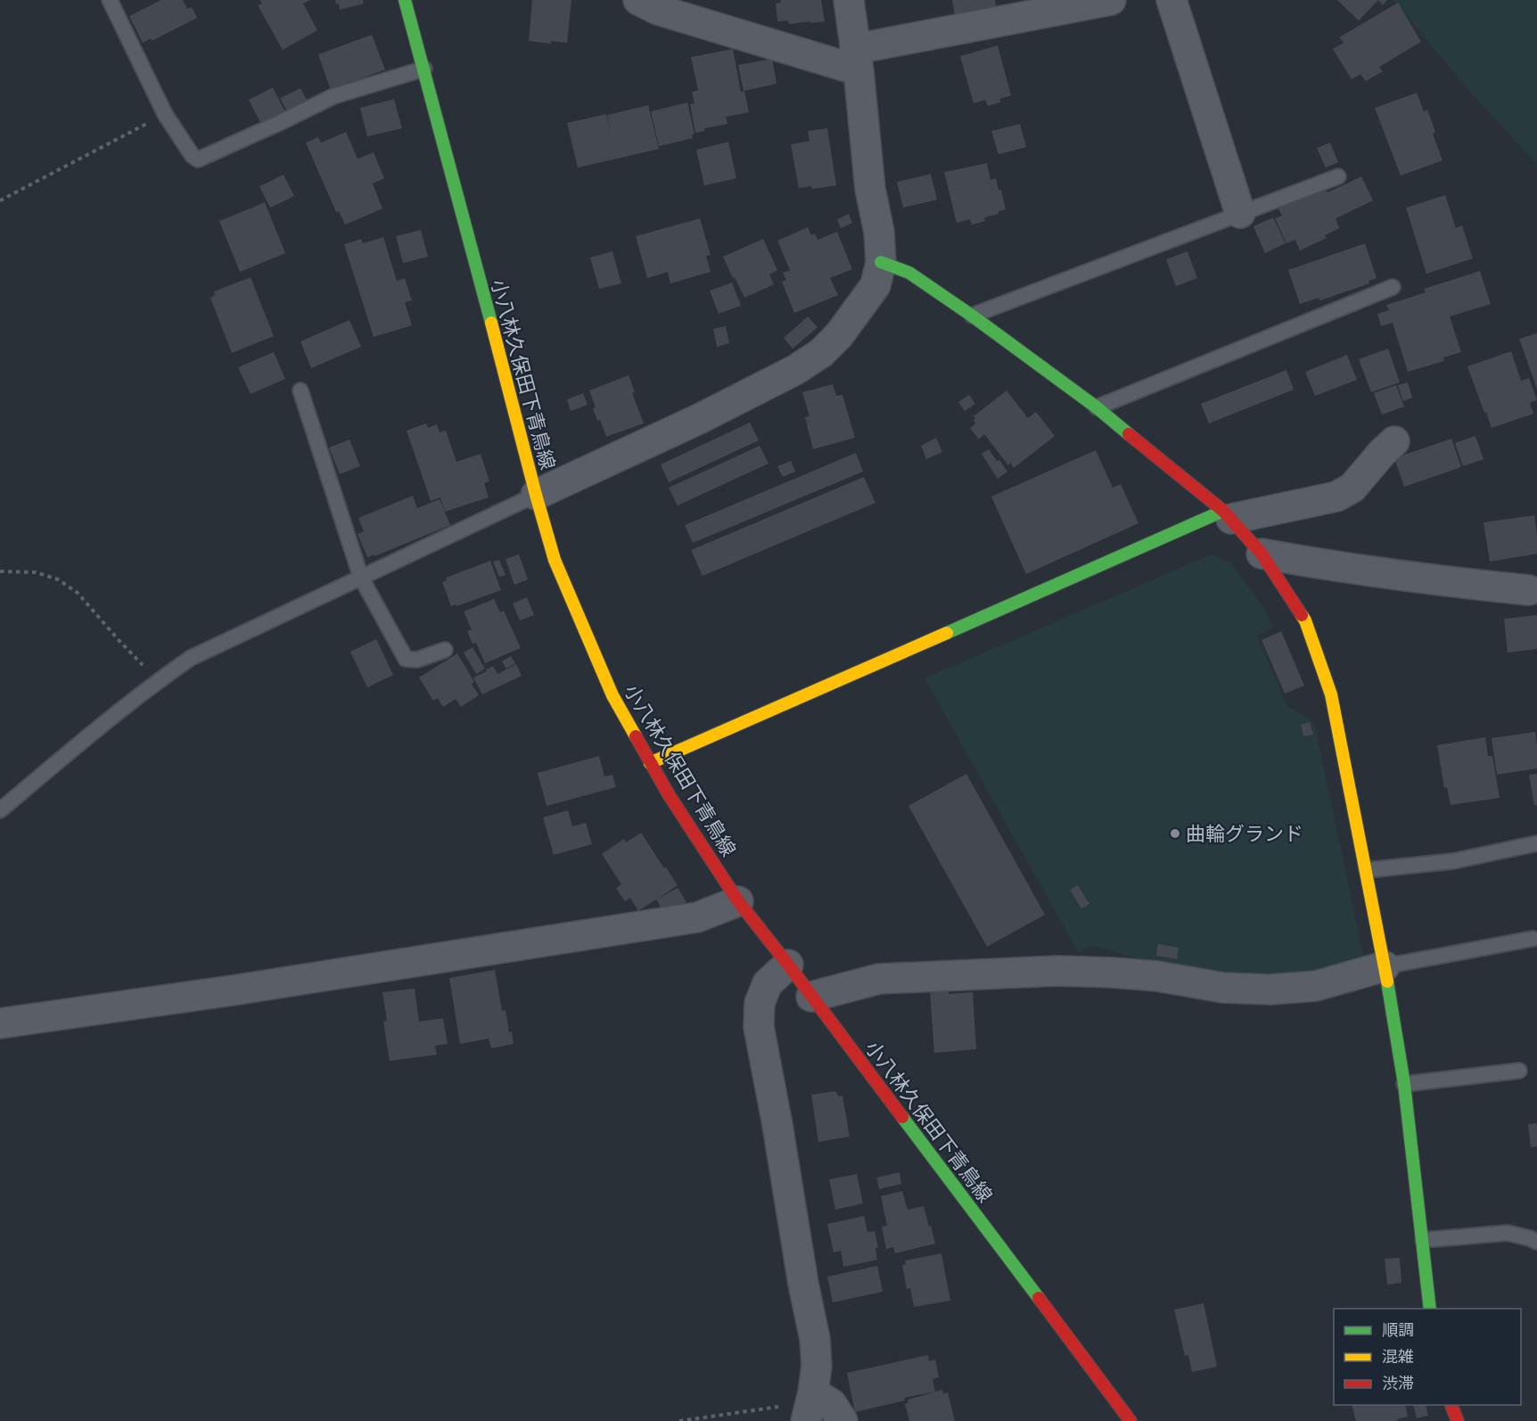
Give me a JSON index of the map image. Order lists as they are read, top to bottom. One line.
{"streets":{"street":["小八林久保田下青鳥線"]},"places":["曲輪グランド"],"legend":["順調","混雑","渋滞"]}
